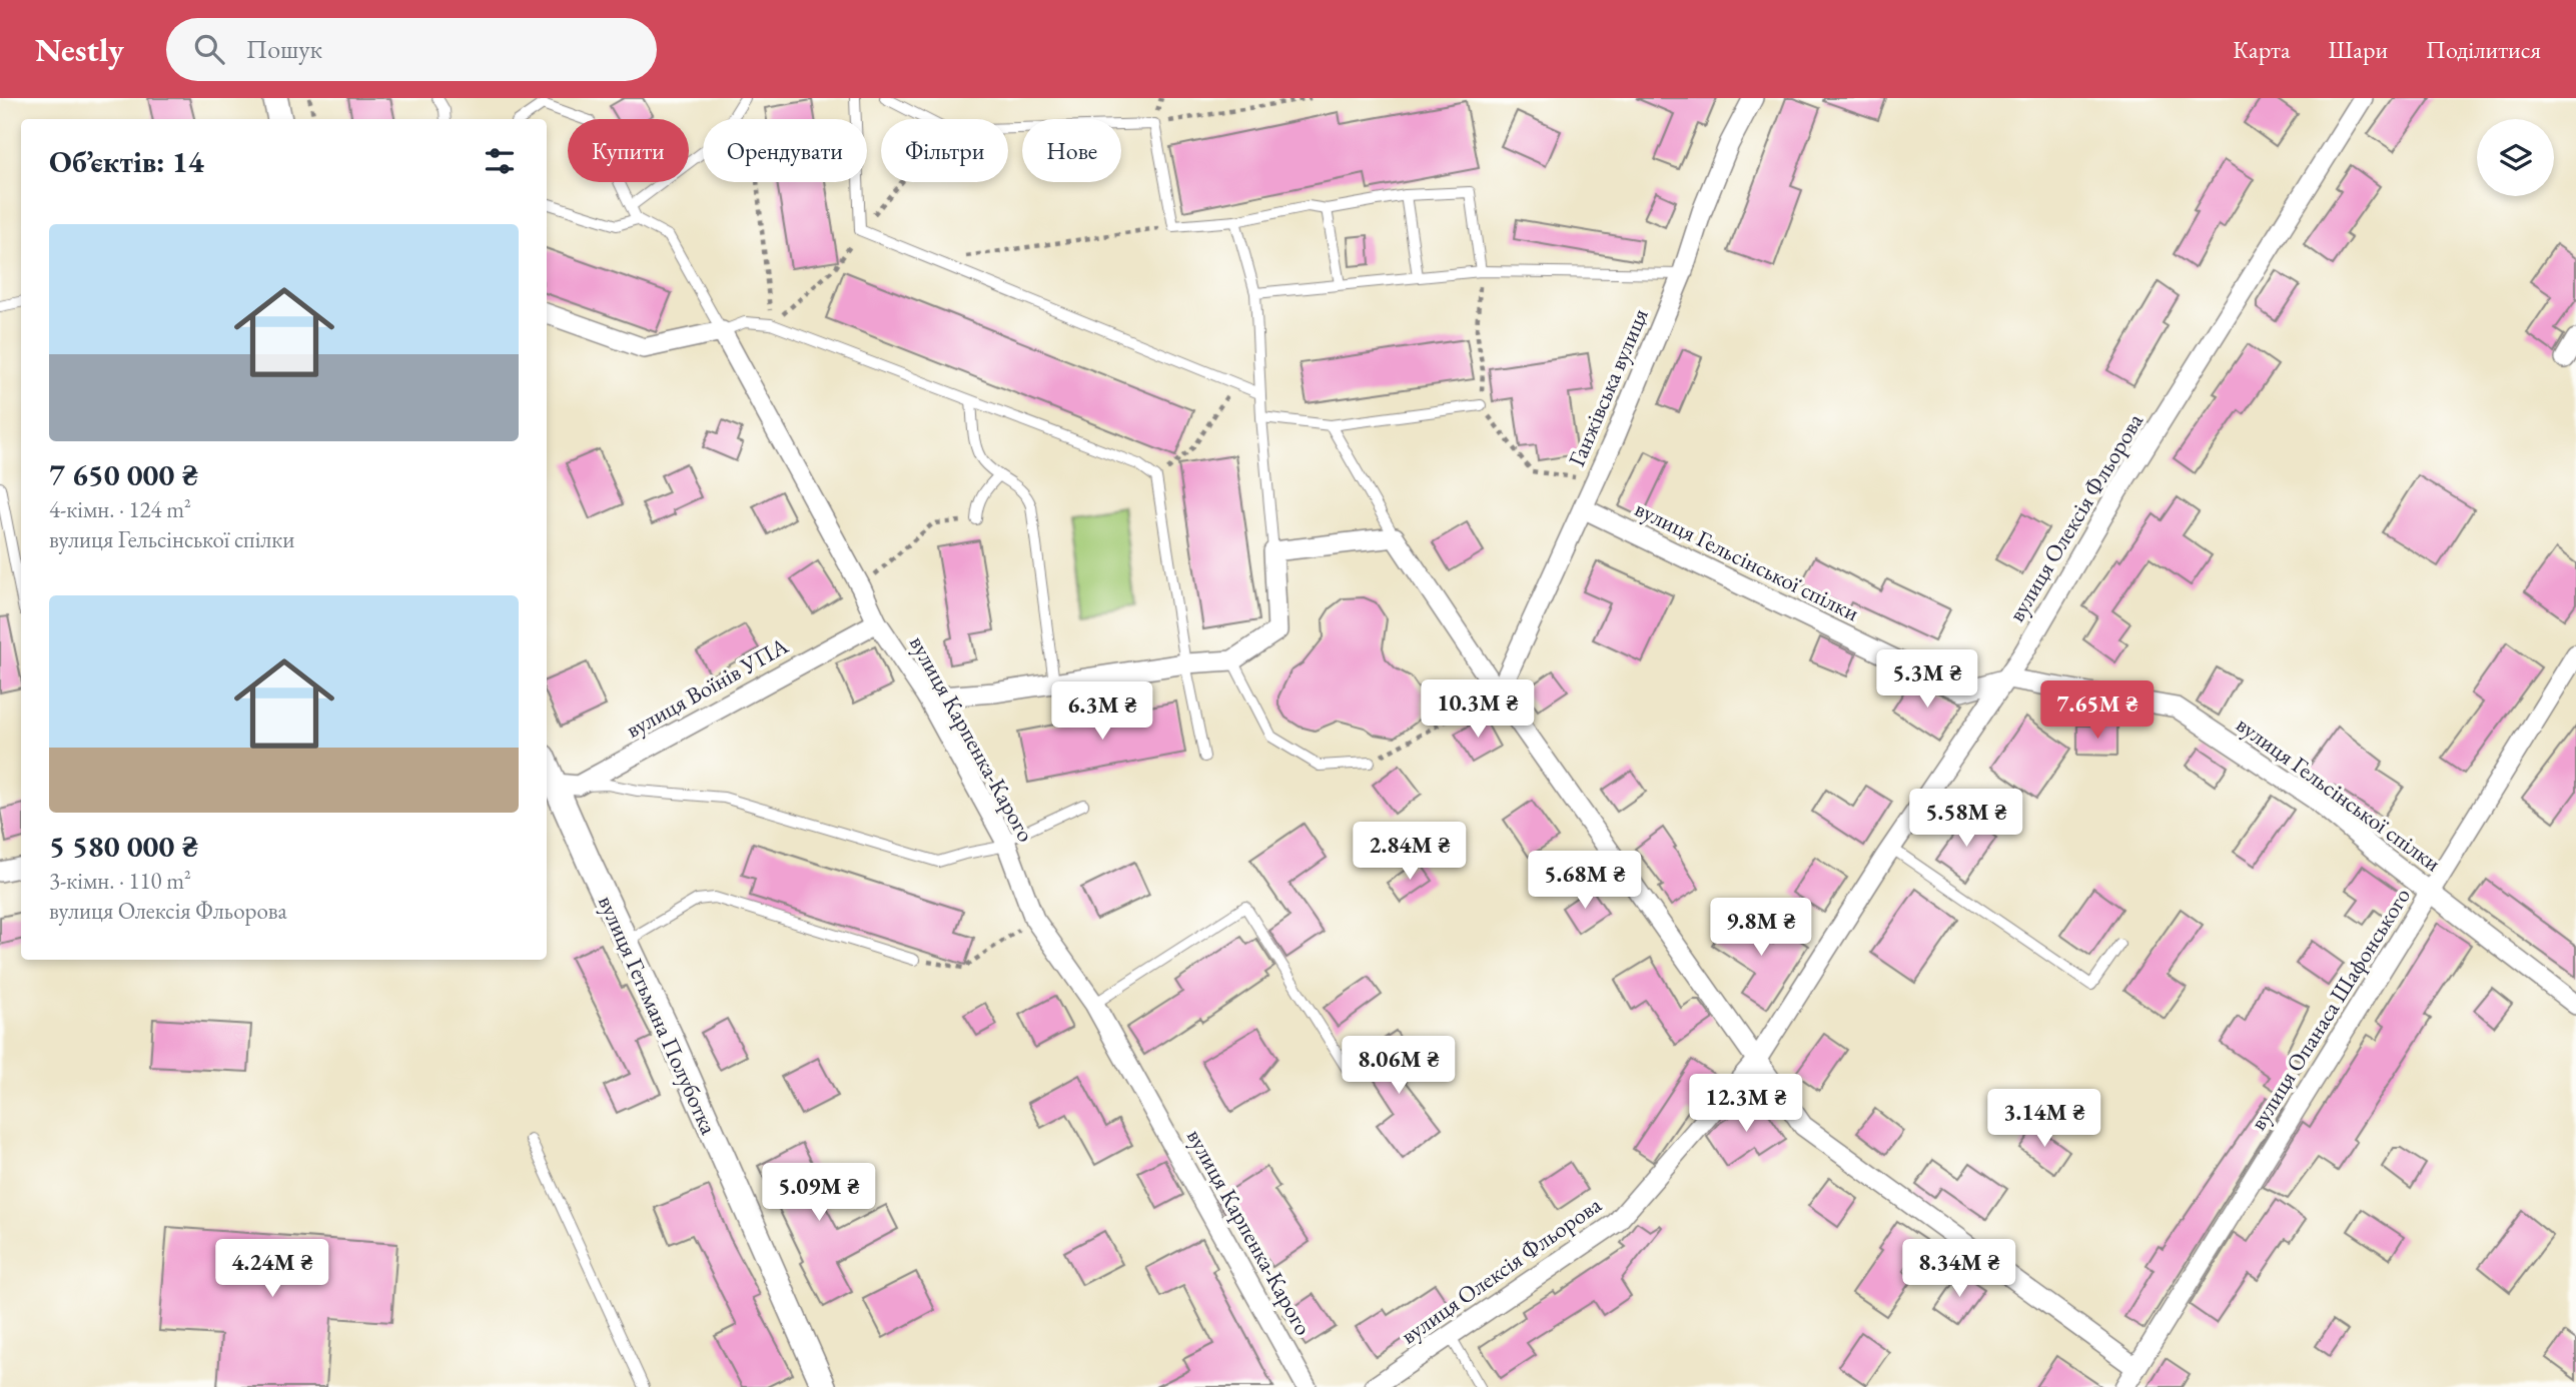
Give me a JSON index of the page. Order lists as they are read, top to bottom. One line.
{"streets":{"street":["Ганжівська вулиця","вулиця Олексія Фльорова","вулиця Гельсінської спілки","вулиця Воїнів УПА","вулиця Карпенка-Карого","вулиця Опанаса Шафонського","вулиця Гетьмана Полуботка"]},"crossings":[["Ганжівська вулиця","вулиця Гельсінської спілки"],["вулиця Олексія Фльорова","вулиця Гельсінської спілки"],["вулиця Гельсінської спілки","вулиця Опанаса Шафонського"],["вулиця Воїнів УПА","вулиця Карпенка-Карого"],["вулиця Воїнів УПА","вулиця Гетьмана Полуботка"]],"page":{"header":"Nestly","search":"Пошук","nav":["Карта","Шари","Поділитися"],"chip":["Купити","Орендувати","Фільтри","Нове"],"heading":"Об’єктів: 14","list":[{"name":"7 650 000 ₴","note":"4-кімн. · 124 m² · вулиця Гельсінської спілки"},{"name":"5 580 000 ₴","note":"3-кімн. · 110 m² · вулиця Олексія Фльорова"}],"price":["5.3M ₴","10.3M ₴","7.65M ₴","6.3M ₴","5.58M ₴","2.84M ₴","5.68M ₴","9.8M ₴","8.06M ₴","12.3M ₴","3.14M ₴","5.09M ₴","4.24M ₴","8.34M ₴"]}}
